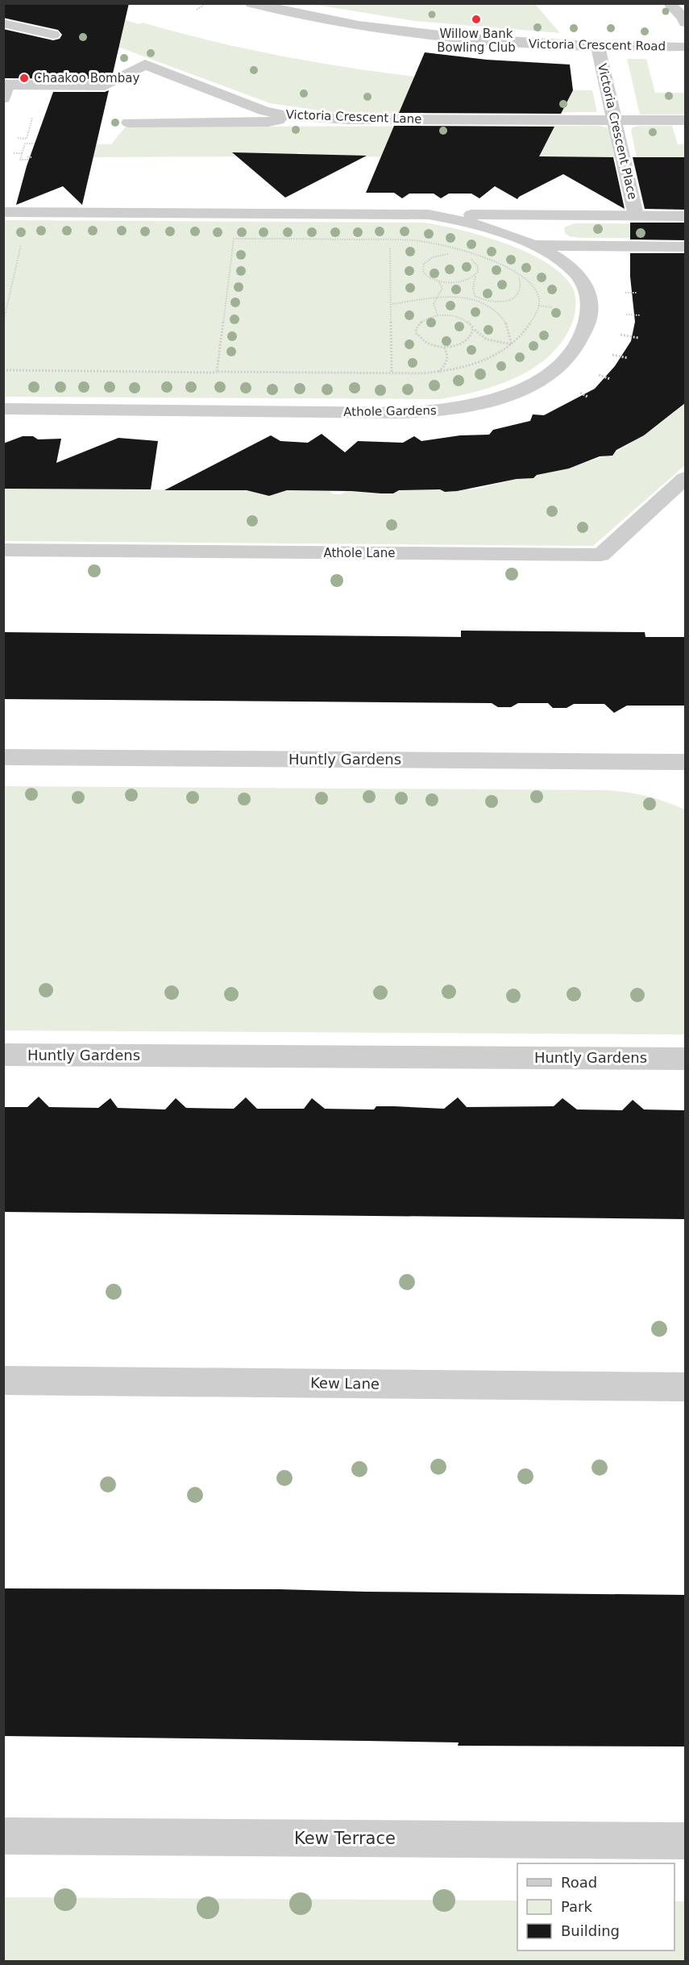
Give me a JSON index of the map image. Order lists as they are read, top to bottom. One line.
{"streets":{"street":["Victoria Crescent Road","Victoria Crescent Lane","Victoria Crescent Place","Athole Gardens","Athole Lane","Huntly Gardens","Kew Lane","Kew Terrace"]},"crossings":[["Victoria Crescent Road","Victoria Crescent Place"],["Victoria Crescent Lane","Victoria Crescent Place"],["Victoria Crescent Place","Athole Gardens"]],"places":["Willow Bank Bowling Club","Chaakoo Bombay"],"legend":["Road","Park","Building"]}
